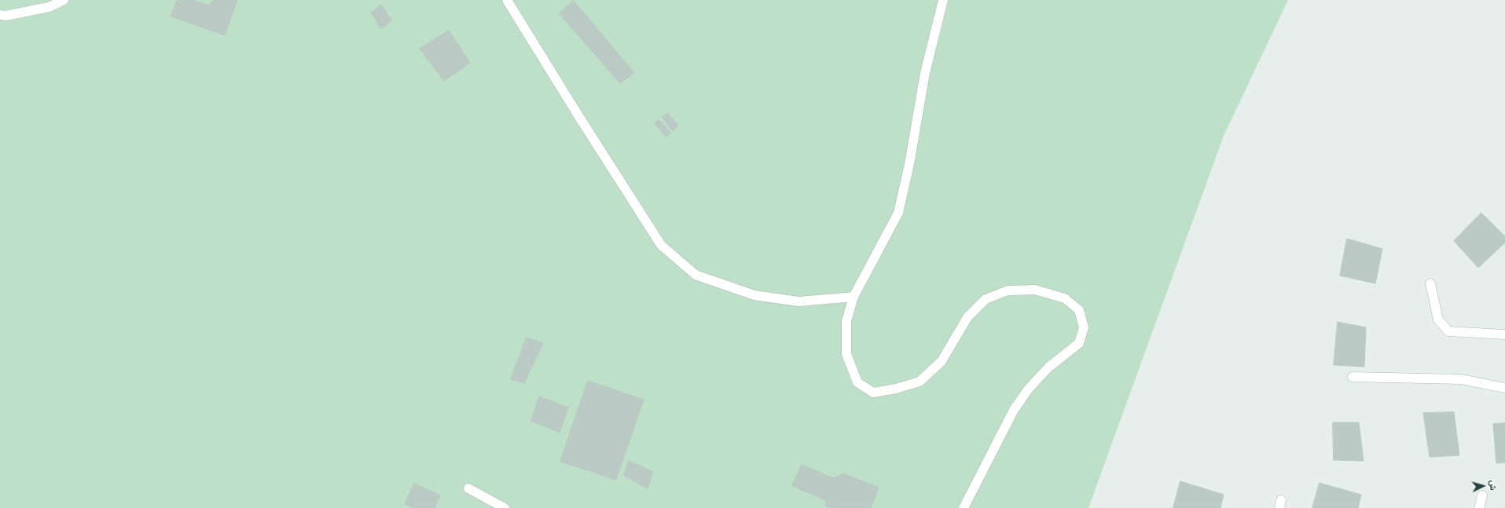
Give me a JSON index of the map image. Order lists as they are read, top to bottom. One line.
{"north":"right"}
